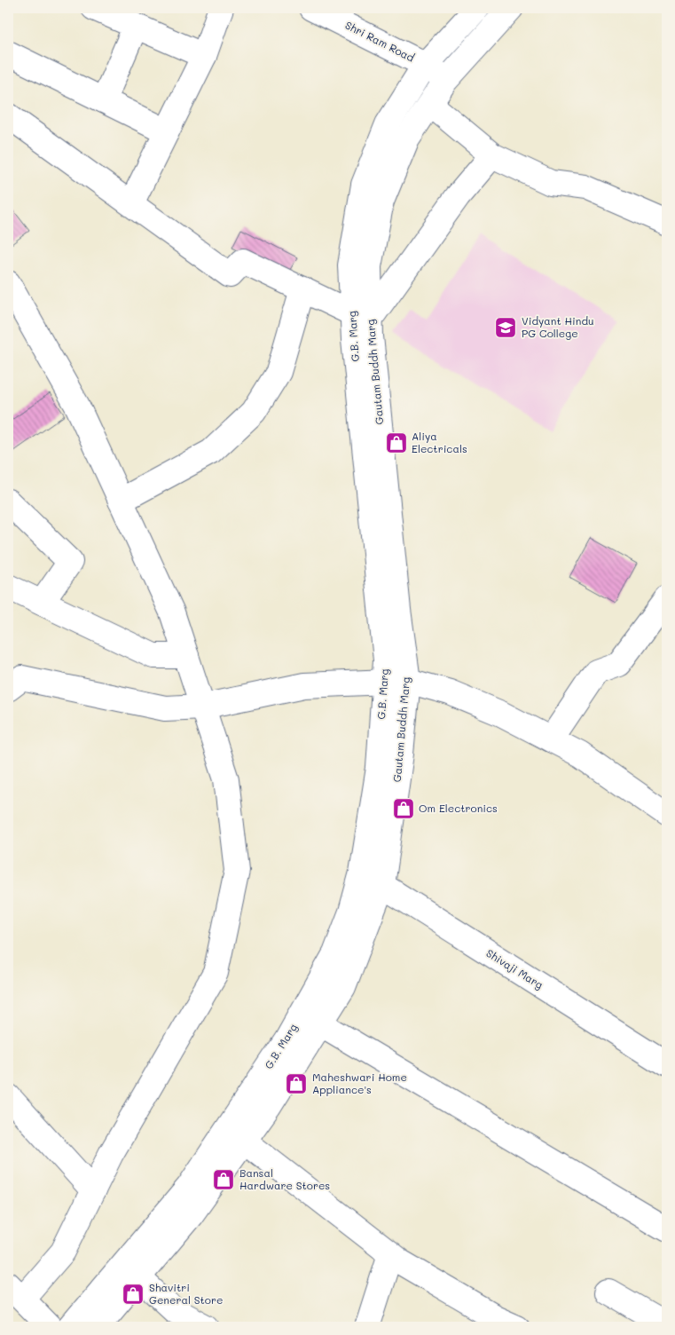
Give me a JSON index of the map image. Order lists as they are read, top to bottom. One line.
{"streets":{"street":["Shri Ram Road","G.B. Marg","Gautam Buddh Marg","Shivaji Marg"]},"crossings":[["Shri Ram Road","G.B. Marg"],["Shri Ram Road","Gautam Buddh Marg"],["G.B. Marg","Gautam Buddh Marg"],["G.B. Marg","Shivaji Marg"],["Gautam Buddh Marg","Shivaji Marg"]],"places":{"school or university":["Vidyant Hindu PG College"],"shop":["Aliya Electricals","Om Electronics","Maheshwari Home Appliance's","Bansal Hardware Stores","Shavitri General Store"]}}
